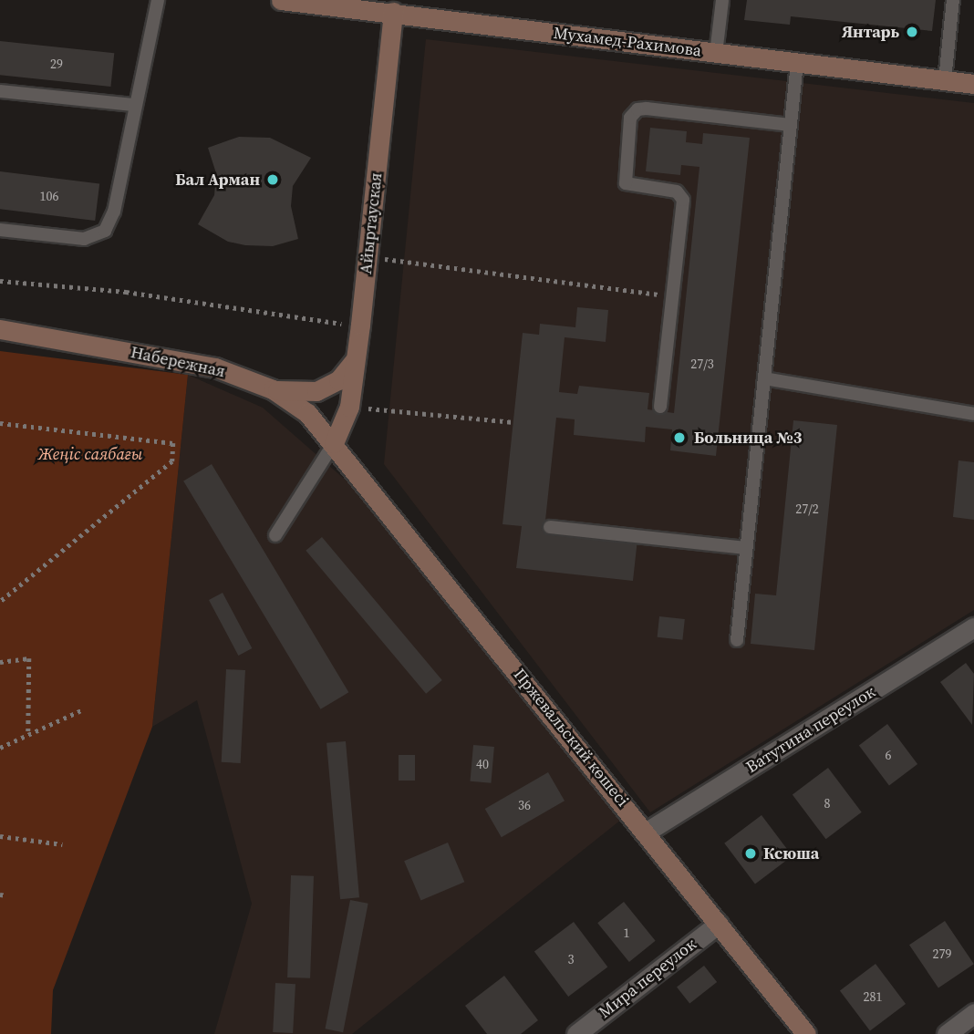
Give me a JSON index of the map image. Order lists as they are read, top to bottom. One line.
{"streets":{"street":["Мухамед-Рахимова","Айыртауская","Набережная","Ватутина переулок","Пржевальский көшесі","Мира переулок"]},"crossings":[["Мухамед-Рахимова","Айыртауская"],["Айыртауская","Набережная"],["Айыртауская","Пржевальский көшесі"],["Набережная","Пржевальский көшесі"],["Ватутина переулок","Пржевальский көшесі"],["Пржевальский көшесі","Мира переулок"]],"parks":["Жеңіс саябағы"],"places":["Янтарь","Бал Арман","Больница №3","Ксюша"],"house_numbers":["29","106","27/3","27/2","6","40","8","36","1","279","3","281"]}
